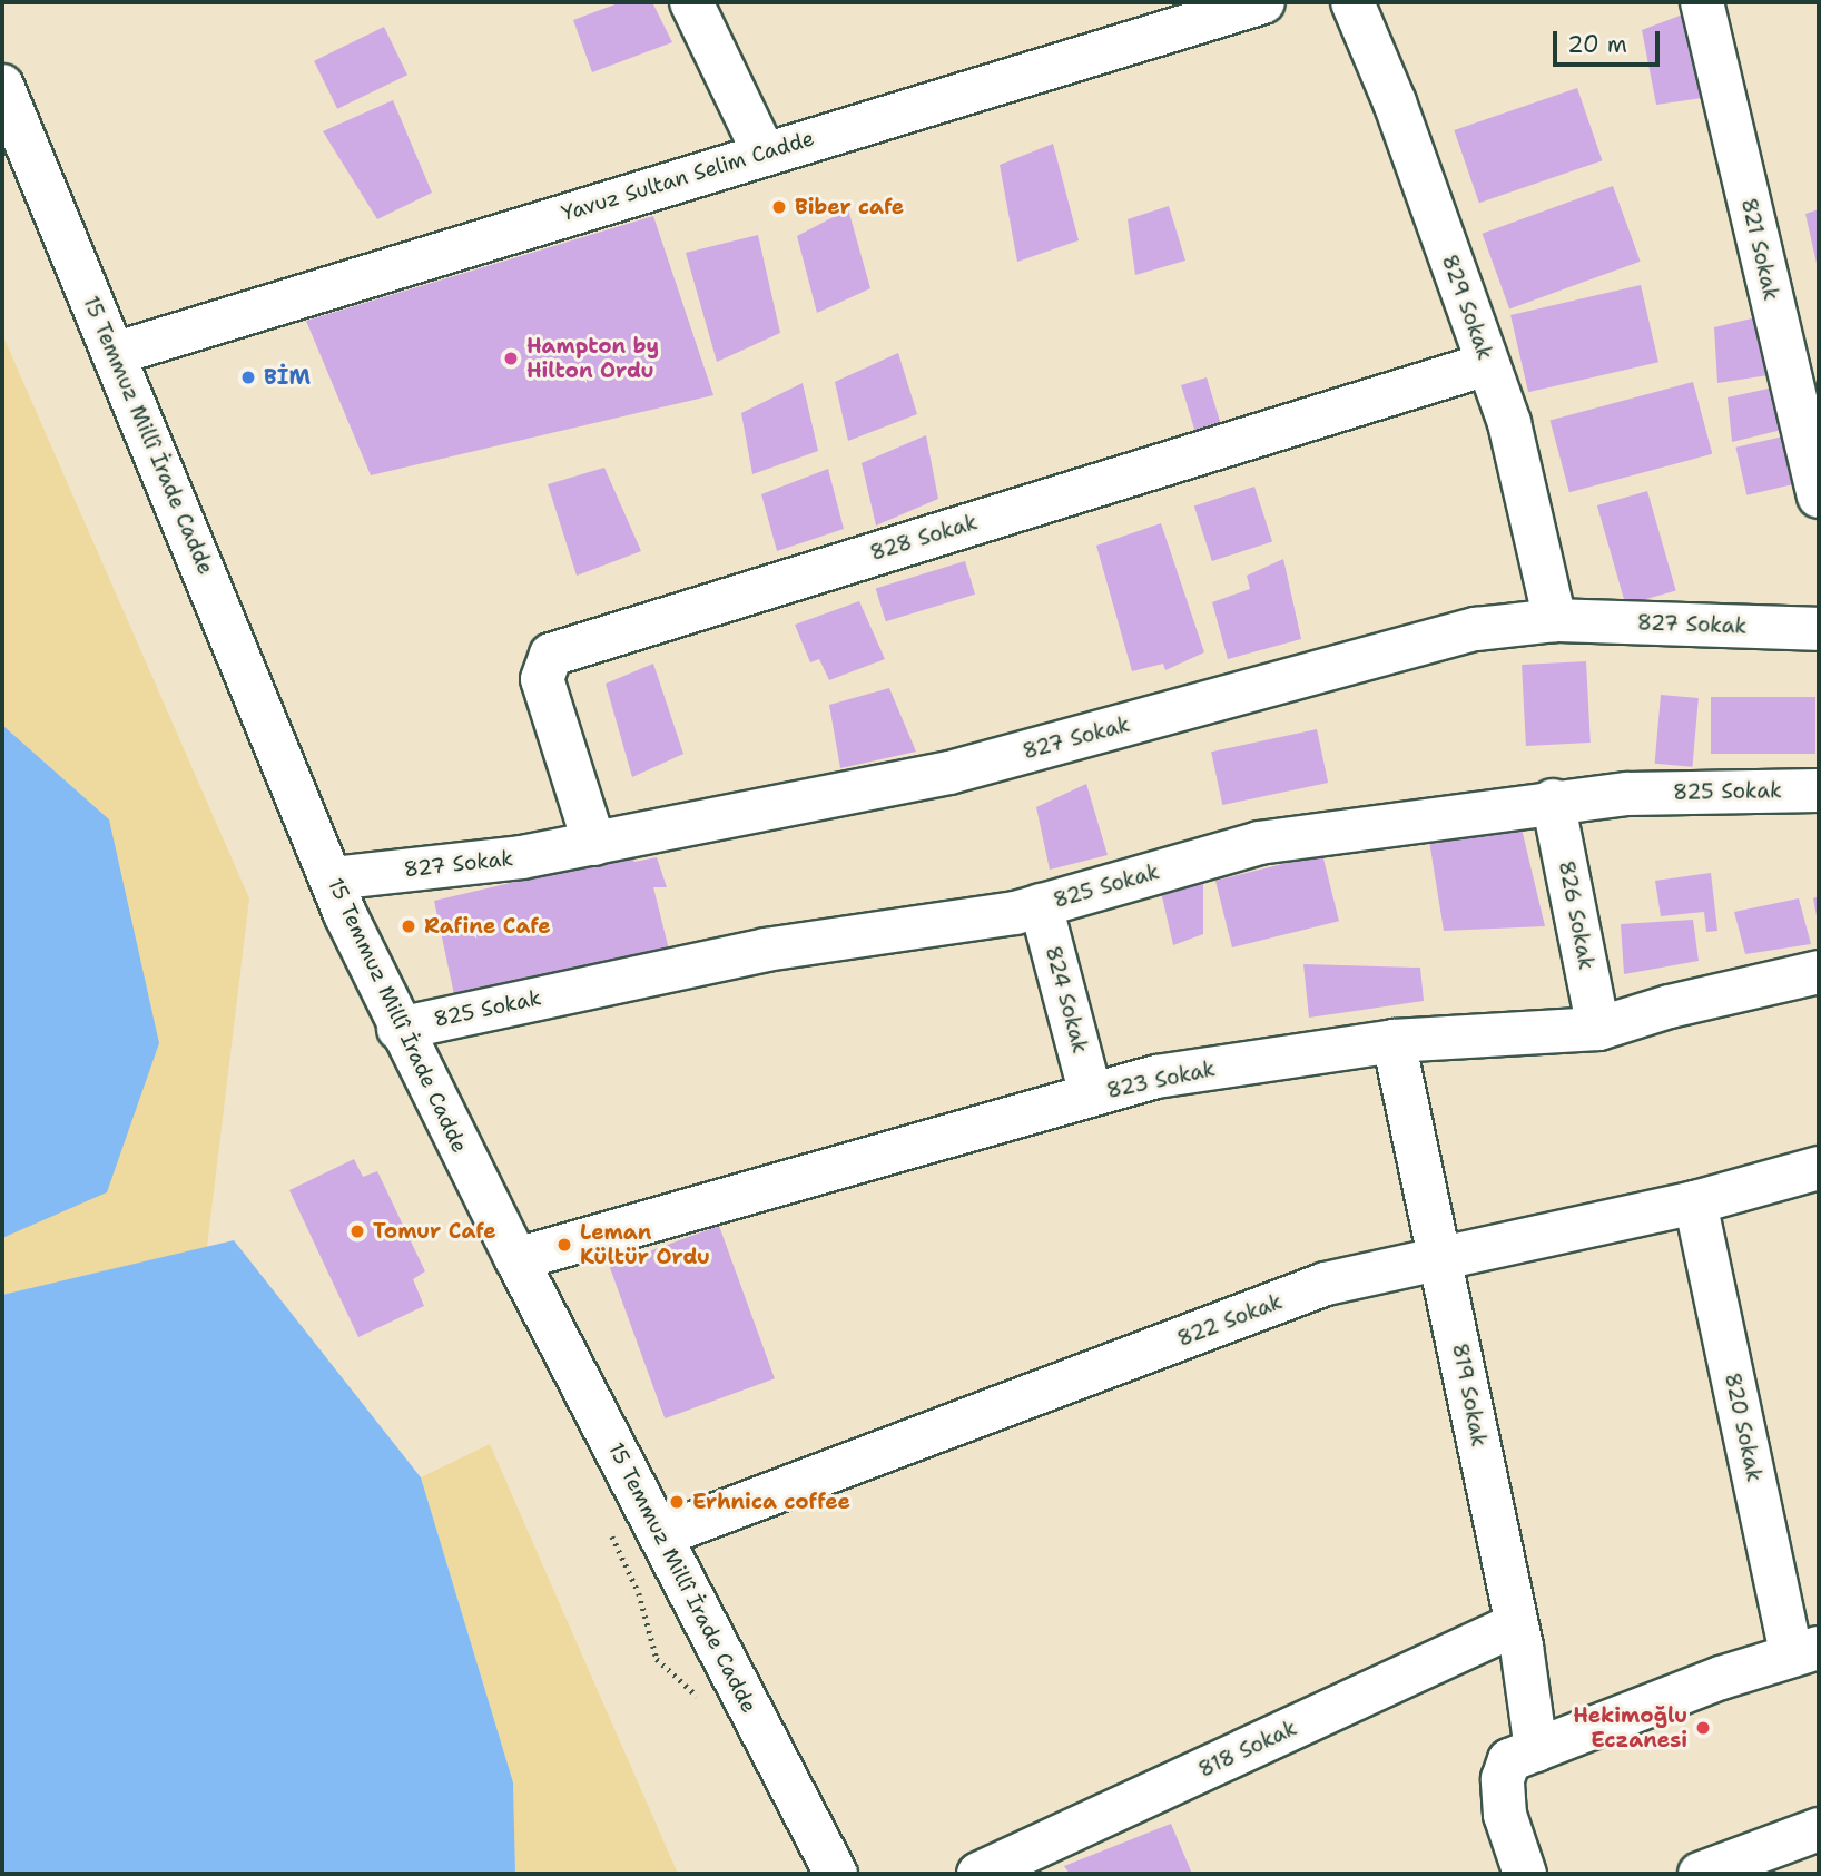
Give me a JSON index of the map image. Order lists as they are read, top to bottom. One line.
{"streets":{"street":["Yavuz Sultan Selim Cadde","821 Sokak","829 Sokak","15 Temmuz Millî İrade Cadde","828 Sokak","827 Sokak","825 Sokak","826 Sokak","824 Sokak","823 Sokak","822 Sokak","819 Sokak","820 Sokak","818 Sokak"]},"crossings":[["Yavuz Sultan Selim Cadde","15 Temmuz Millî İrade Cadde"],["829 Sokak","828 Sokak"],["829 Sokak","827 Sokak"],["15 Temmuz Millî İrade Cadde","827 Sokak"],["15 Temmuz Millî İrade Cadde","825 Sokak"],["15 Temmuz Millî İrade Cadde","823 Sokak"],["15 Temmuz Millî İrade Cadde","822 Sokak"],["828 Sokak","827 Sokak"],["825 Sokak","826 Sokak"],["825 Sokak","824 Sokak"],["826 Sokak","823 Sokak"],["824 Sokak","823 Sokak"],["823 Sokak","819 Sokak"],["822 Sokak","819 Sokak"],["822 Sokak","820 Sokak"],["819 Sokak","818 Sokak"]],"places":["Biber cafe","Hampton by Hilton Ordu","BİM","Rafine Cafe","Tomur Cafe","Leman Kültür Ordu","Erhnica coffee","Hekimoğlu Eczanesi"],"scale_bar":"20 m"}
